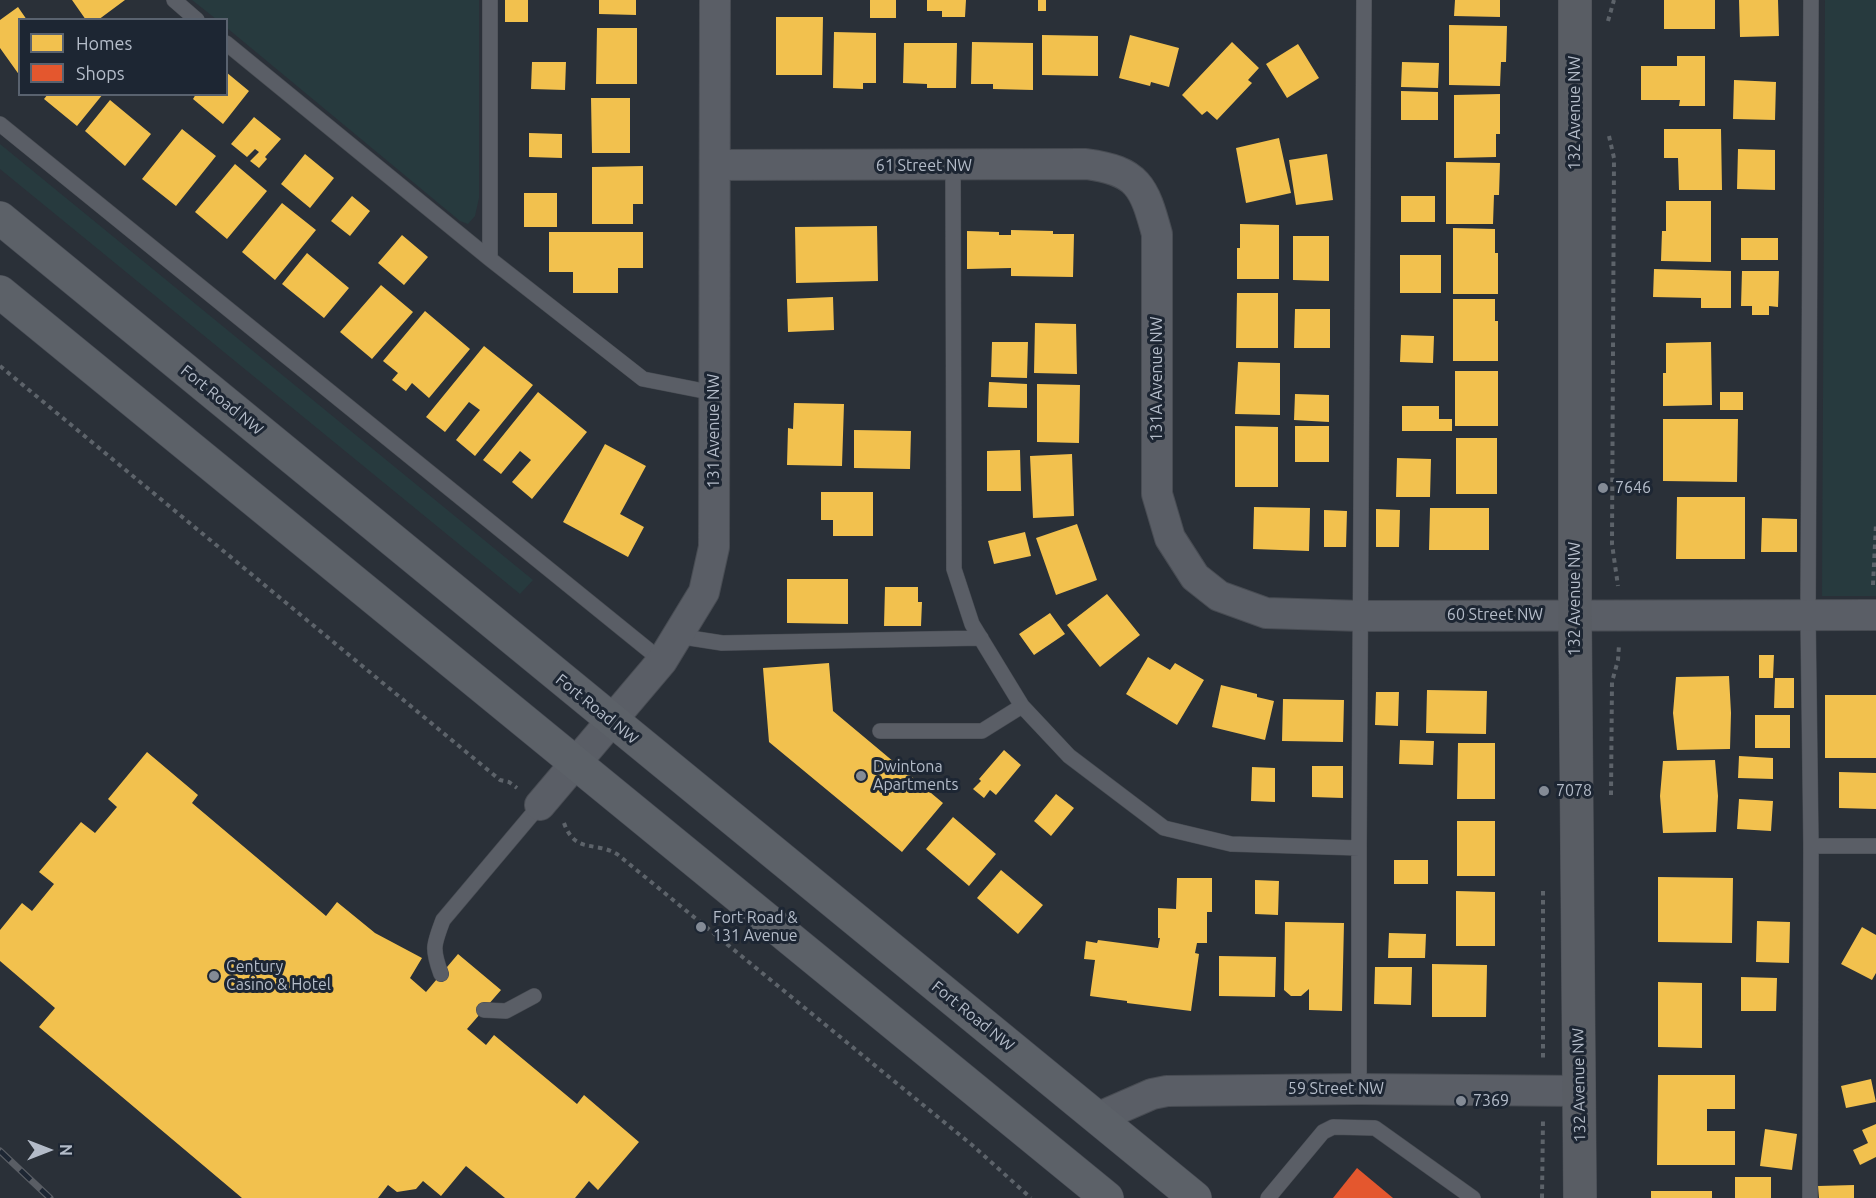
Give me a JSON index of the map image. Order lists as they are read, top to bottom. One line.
{"streets":{"main road":["Fort Road NW"],"street":["132 Avenue NW","61 Street NW","131A Avenue NW","131 Avenue NW","60 Street NW","59 Street NW"]},"crossings":[["132 Avenue NW","60 Street NW"],["132 Avenue NW","59 Street NW"],["61 Street NW","131A Avenue NW"],["61 Street NW","131 Avenue NW"],["131A Avenue NW","60 Street NW"],["Fort Road NW","131 Avenue NW"],["Fort Road NW","59 Street NW"]],"places":["7646","Dwintona Apartments","7078","Fort Road & 131 Avenue","Century Casino & Hotel","7369"],"legend":["Homes","Shops"],"north":"right"}
